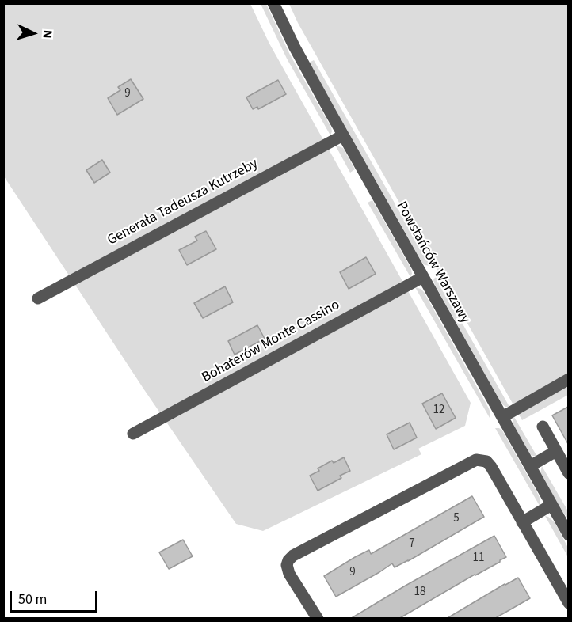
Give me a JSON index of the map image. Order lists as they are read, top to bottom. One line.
{"streets":{"street":["Generała Tadeusza Kutrzeby","Powstańców Warszawy","Bohaterów Monte Cassino"]},"crossings":[["Generała Tadeusza Kutrzeby","Powstańców Warszawy"],["Powstańców Warszawy","Bohaterów Monte Cassino"]],"house_numbers":["9","12","5","7","11","9","18"],"scale_bar":"50 m","north":"right"}
